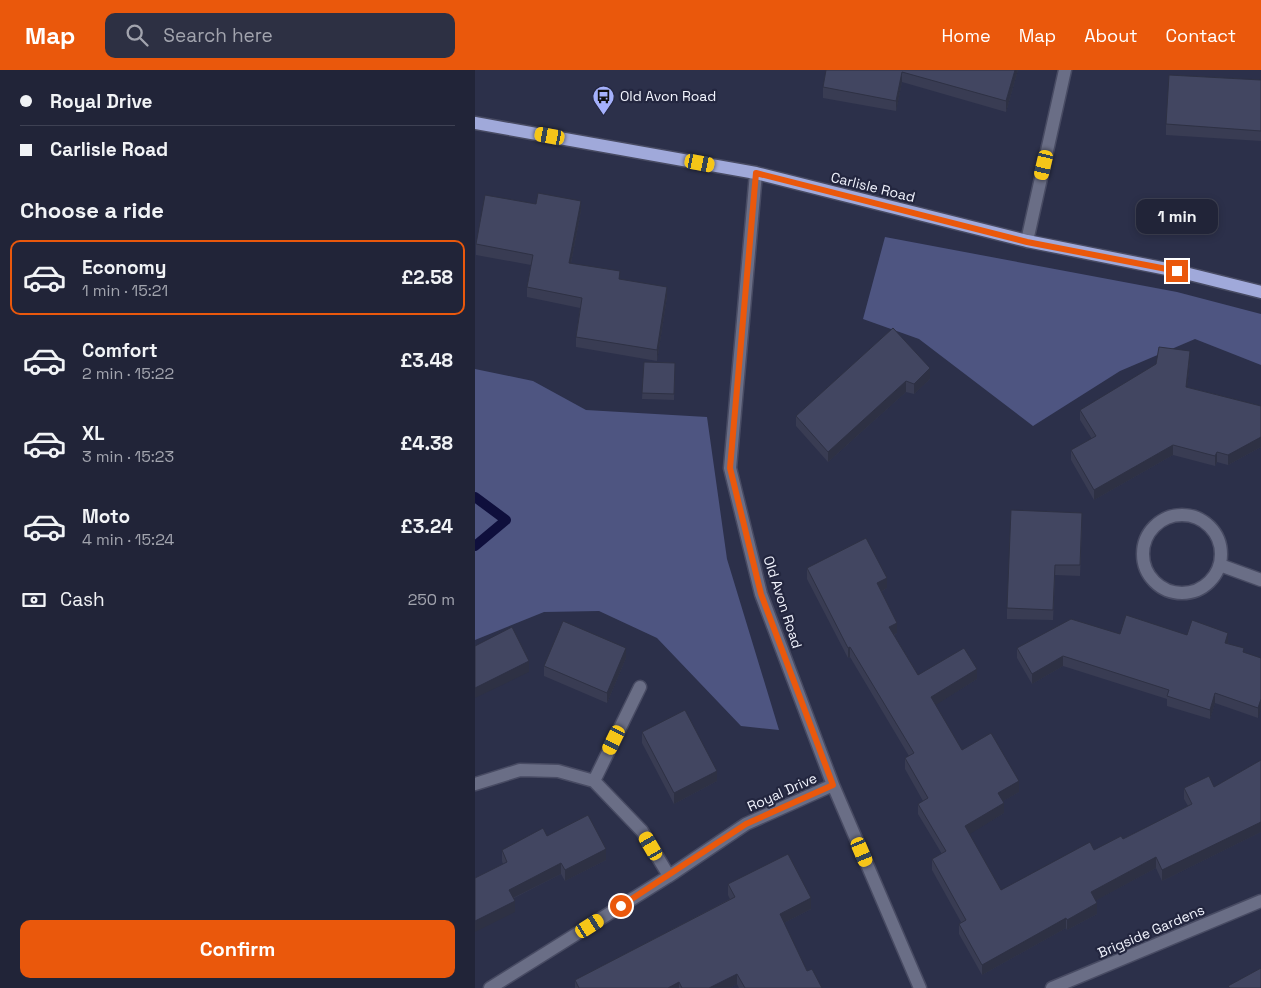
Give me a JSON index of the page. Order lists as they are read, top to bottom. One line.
{"streets":{"main road":["Carlisle Road"],"street":["Old Avon Road","Royal Drive","Brigside Gardens"]},"crossings":[["Carlisle Road","Old Avon Road"],["Old Avon Road","Royal Drive"]],"places":{"bus stop":["Old Avon Road"]},"page":{"header":"Map","search":"Search here","nav":["Home","Map","About","Contact"],"banner":["Royal Drive","Carlisle Road"],"heading":"Choose a ride","bubble":"1 min","list":[{"name":"Economy","note":"1 min · 15:21","value":"£2.58"},{"name":"Comfort","note":"2 min · 15:22","value":"£3.48"},{"name":"XL","note":"3 min · 15:23","value":"£4.38"},{"name":"Moto","note":"4 min · 15:24","value":"£3.24"}],"pay":["Cash","250 m"],"buttons":"Confirm"}}
